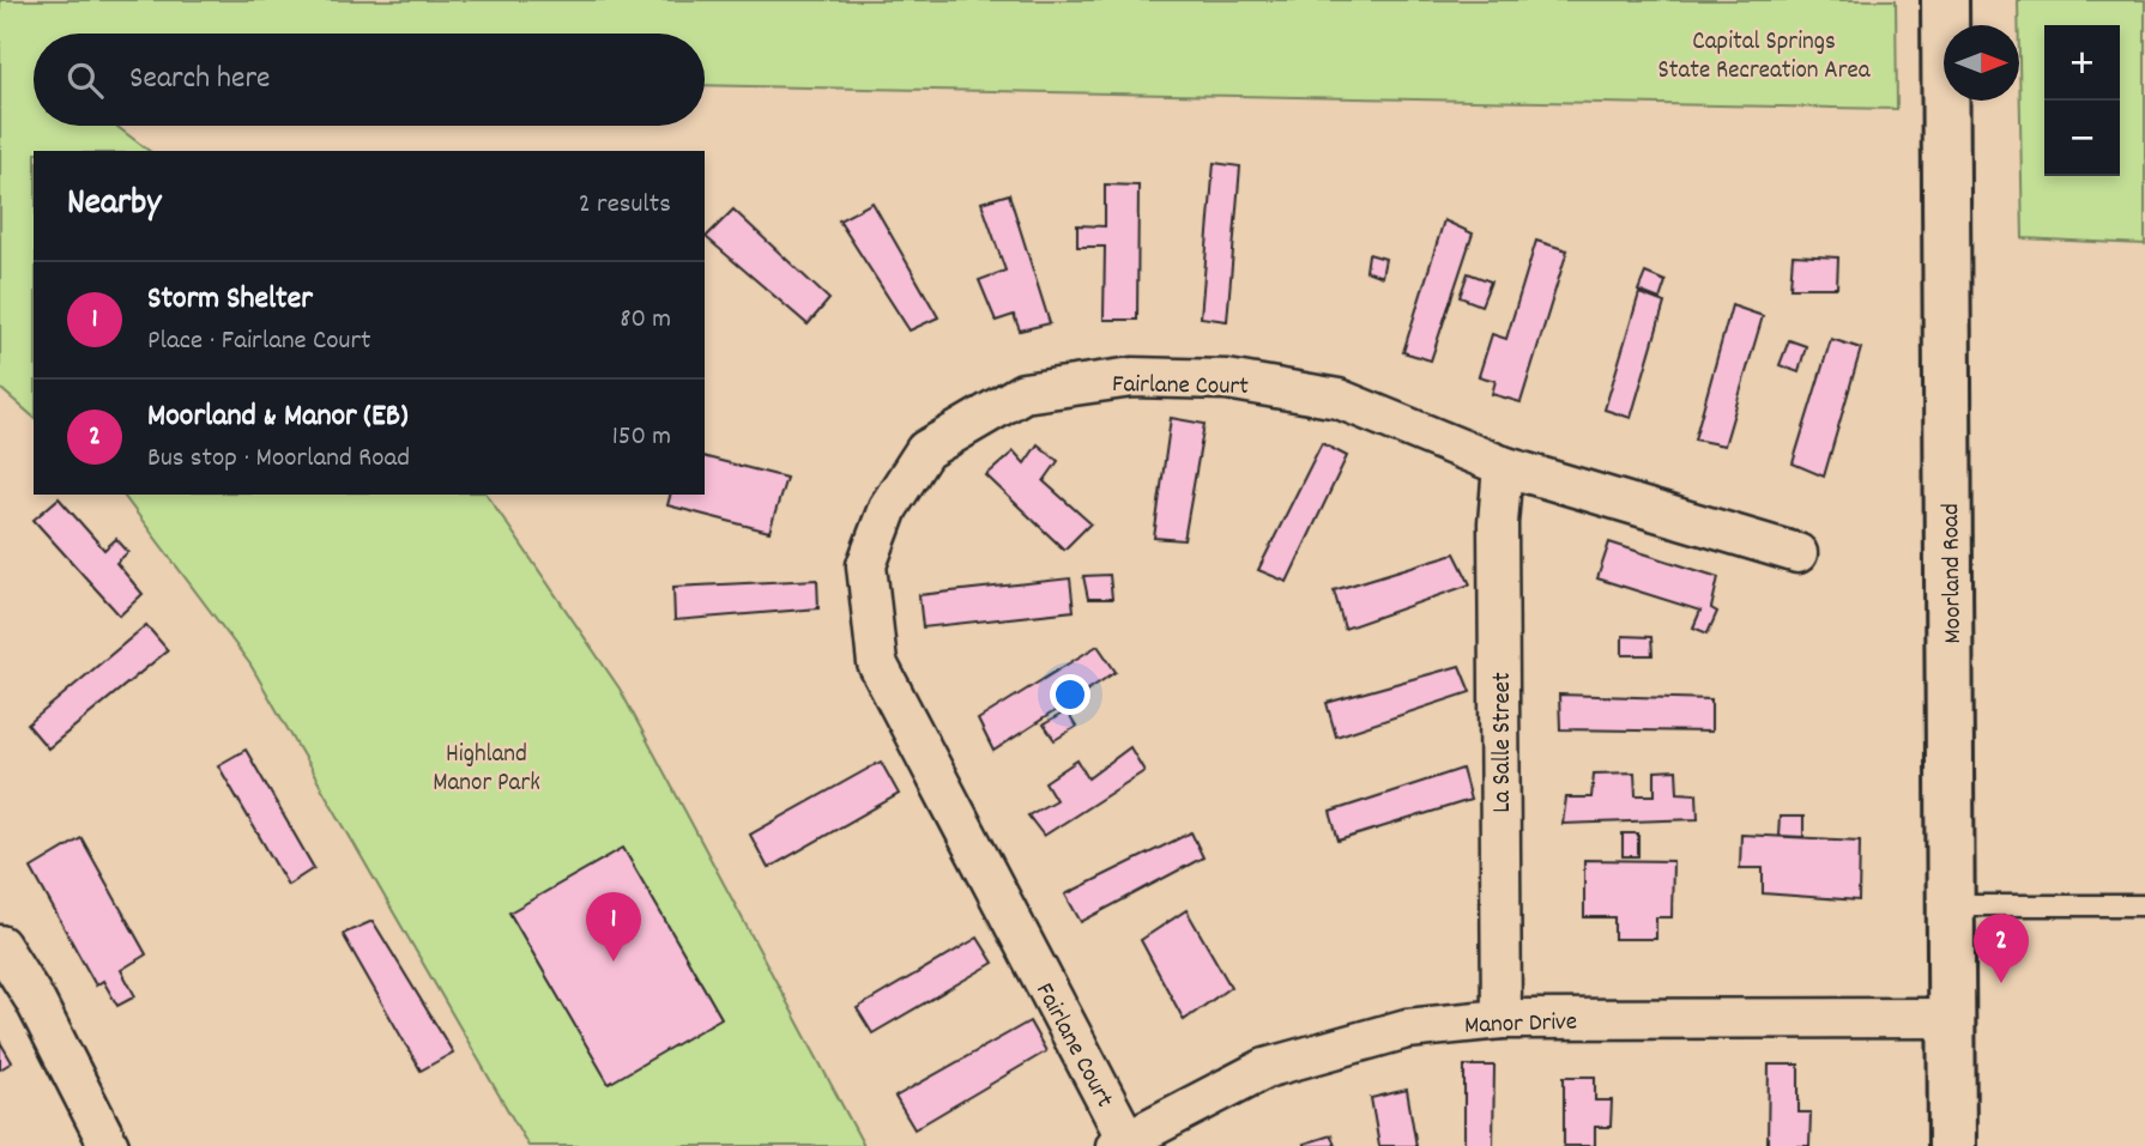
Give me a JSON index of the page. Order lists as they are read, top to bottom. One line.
{"streets":{"street":["Fairlane Court","Moorland Road","La Salle Street","Manor Drive"]},"crossings":[["Fairlane Court","La Salle Street"],["Fairlane Court","Manor Drive"],["Moorland Road","Manor Drive"],["La Salle Street","Manor Drive"]],"parks":["Capital Springs State Recreation Area","Highland Manor Park"],"north":"right","page":{"map_buttons":["+","−"],"search":"Search here","heading":["Nearby","2 results"],"list":[{"mark":"1","name":"Storm Shelter","note":"Place · Fairlane Court","value":"80 m"},{"mark":"2","name":"Moorland & Manor (EB)","note":"Bus stop · Moorland Road","value":"150 m"}],"pins":["1","2"]}}
